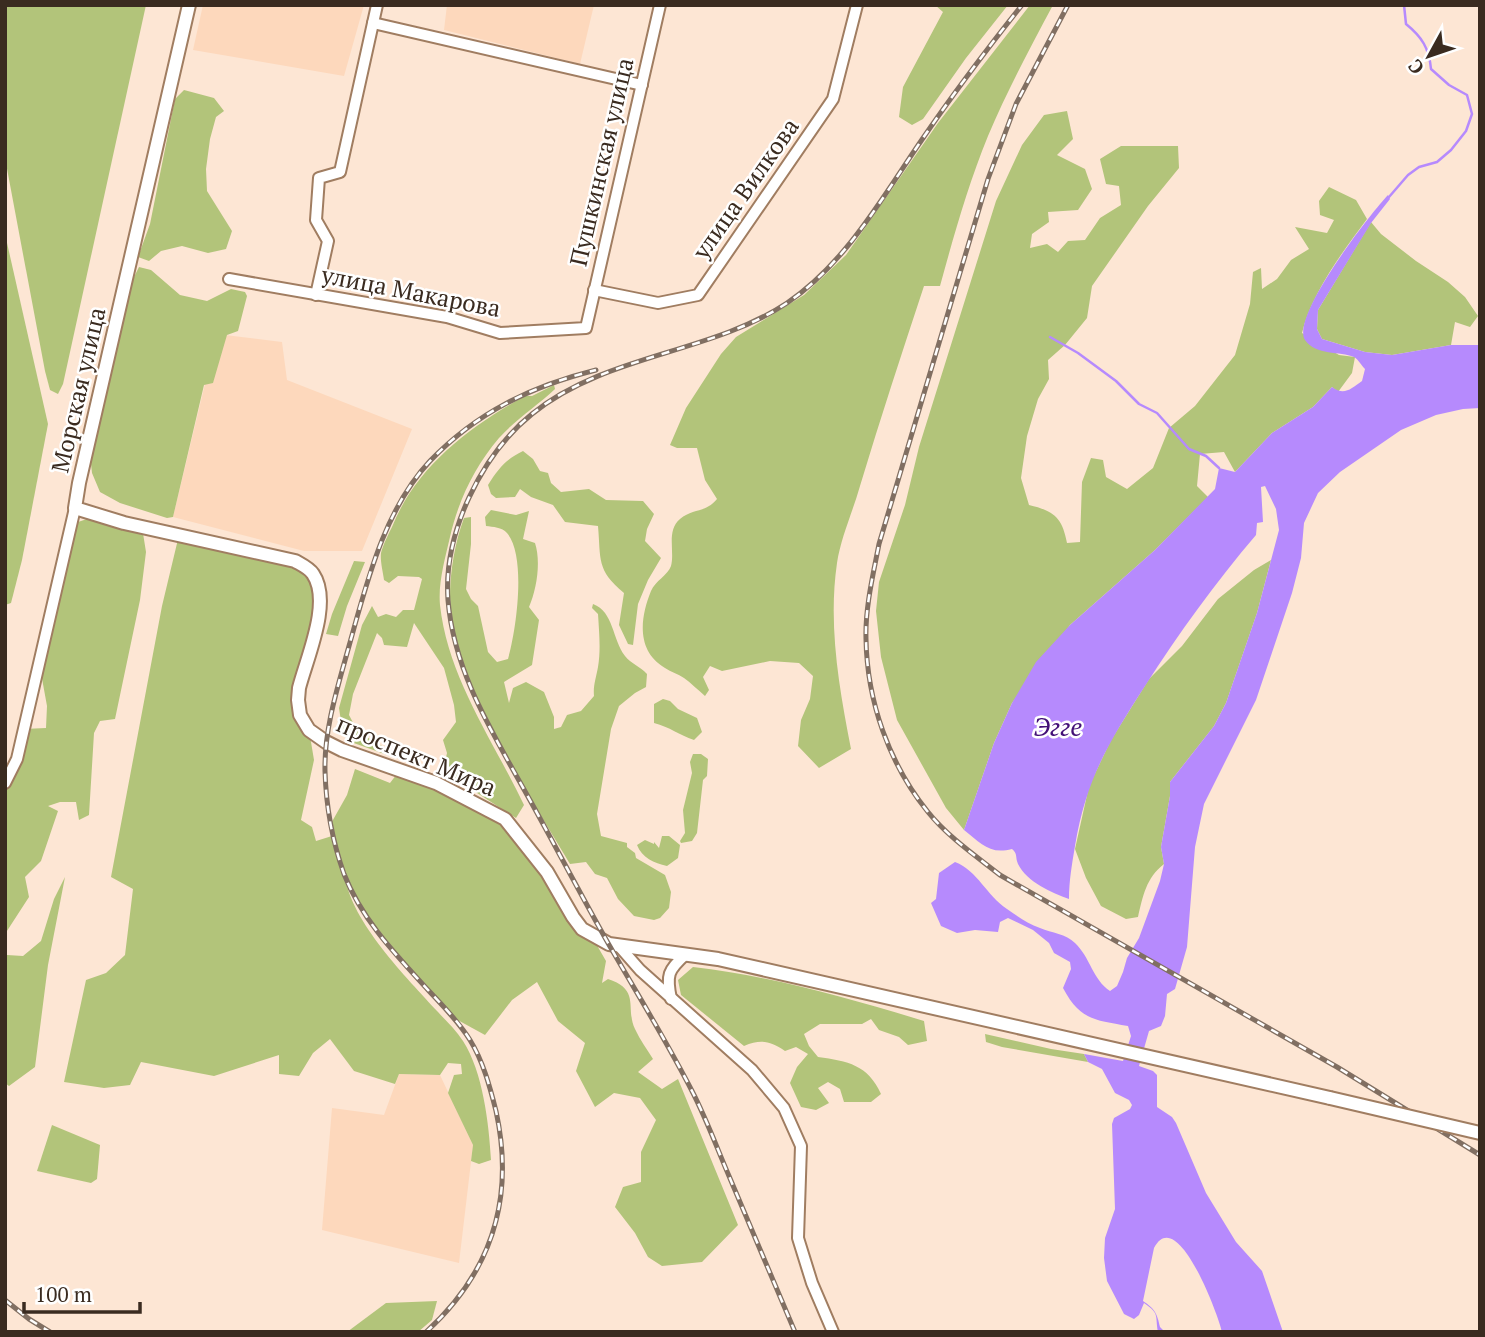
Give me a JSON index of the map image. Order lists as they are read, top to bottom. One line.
{"streets":{"main road":["Морская улица","проспект Мира"],"street":["Пушкинская улица","улица Вилкова","улица Макарова"]},"crossings":[["Пушкинская улица","улица Вилкова"],["Пушкинская улица","улица Макарова"],["Морская улица","проспект Мира"]],"water":["Эгге"],"scale_bar":"100 m","north":"bottom left"}
